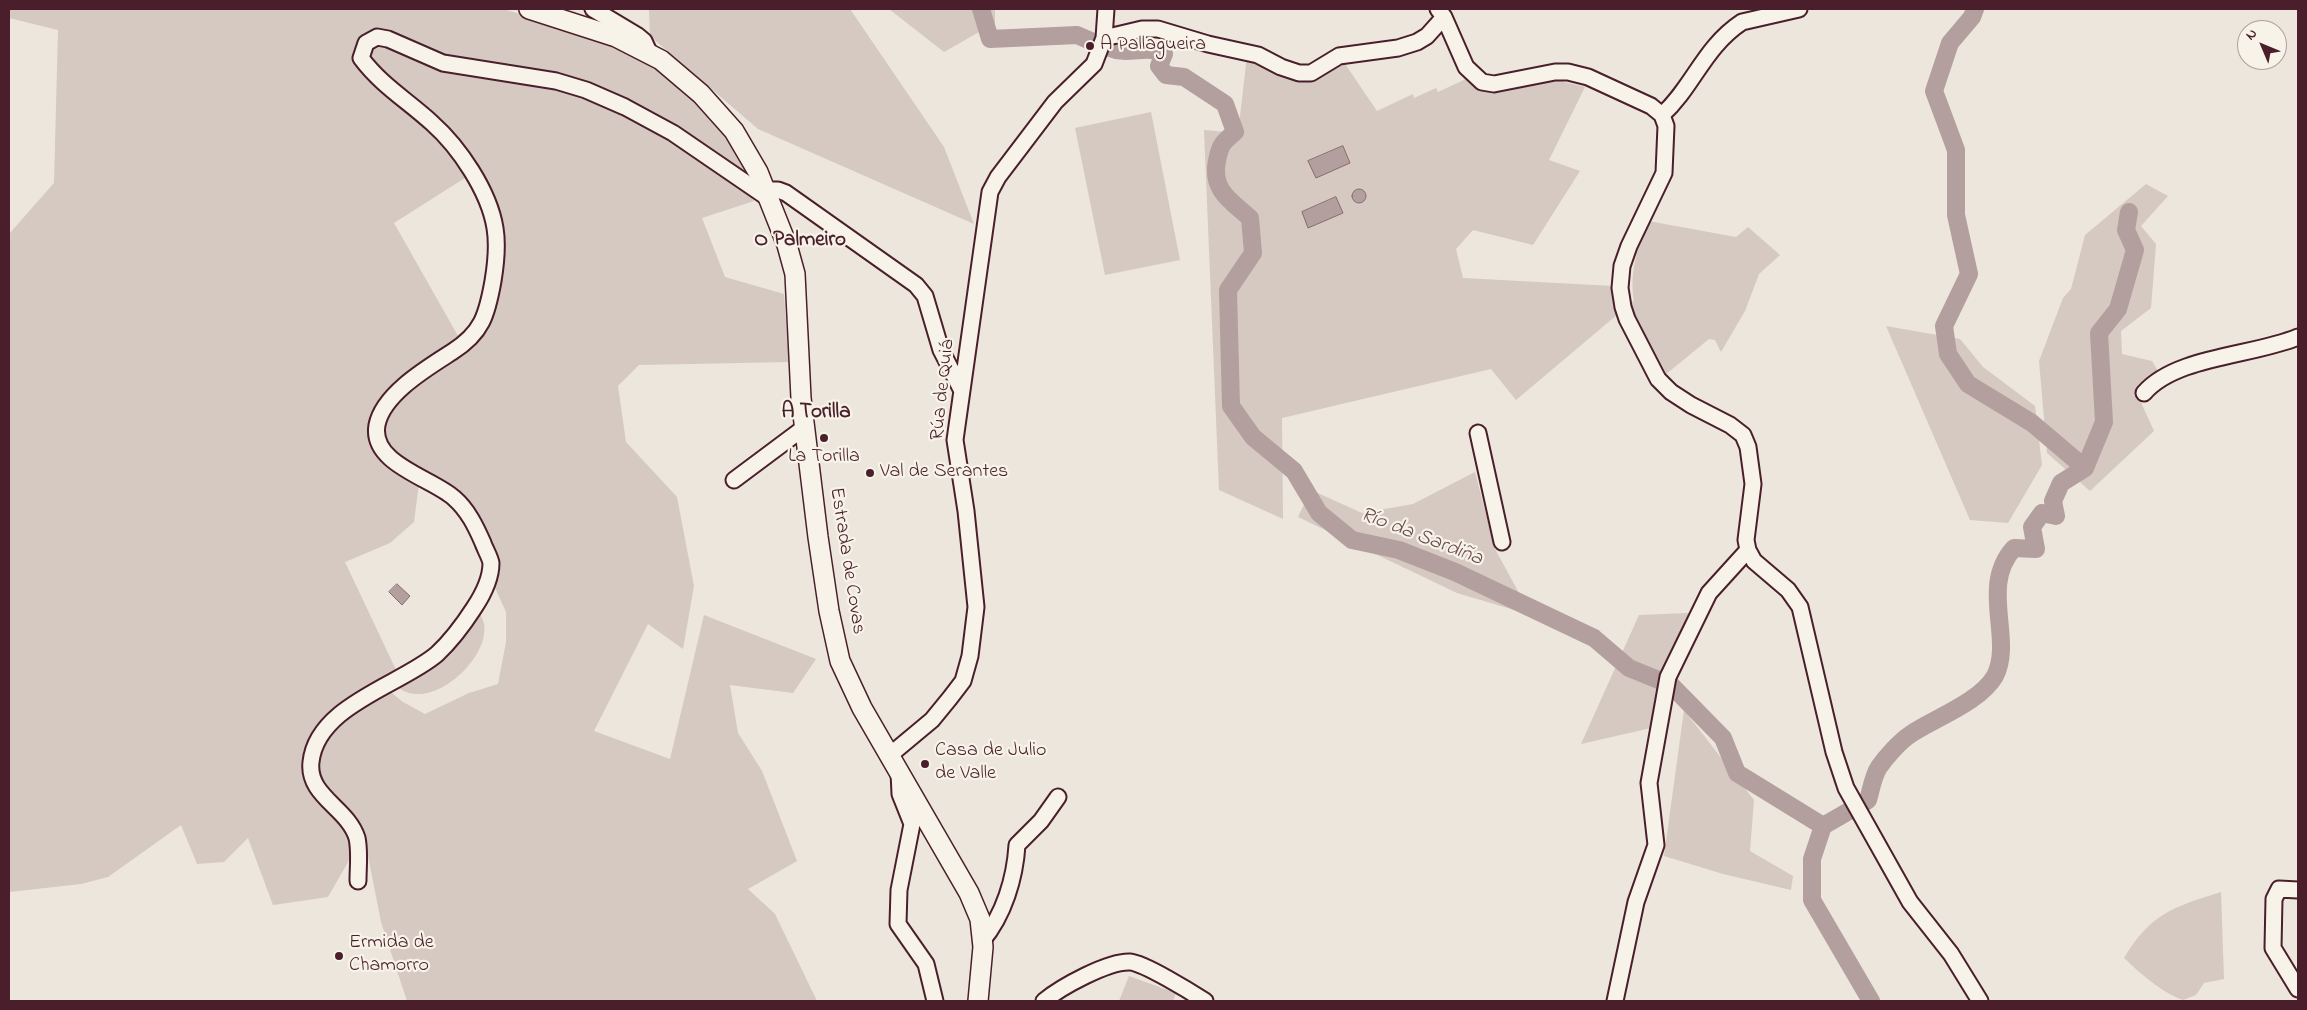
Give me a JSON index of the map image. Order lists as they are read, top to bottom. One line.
{"streets":{"main road":["Estrada de Covas"],"street":["Rúa de Quiá"]},"crossings":[["Rúa de Quiá","Estrada de Covas"]],"districts":["O Palmeiro","A Torilla"],"water":["Río da Sardiña"],"places":["A Pallagueira","La Torilla","Val de Serantes","Casa de Julio de Valle","Ermida de Chamorro"],"north":"top left"}
